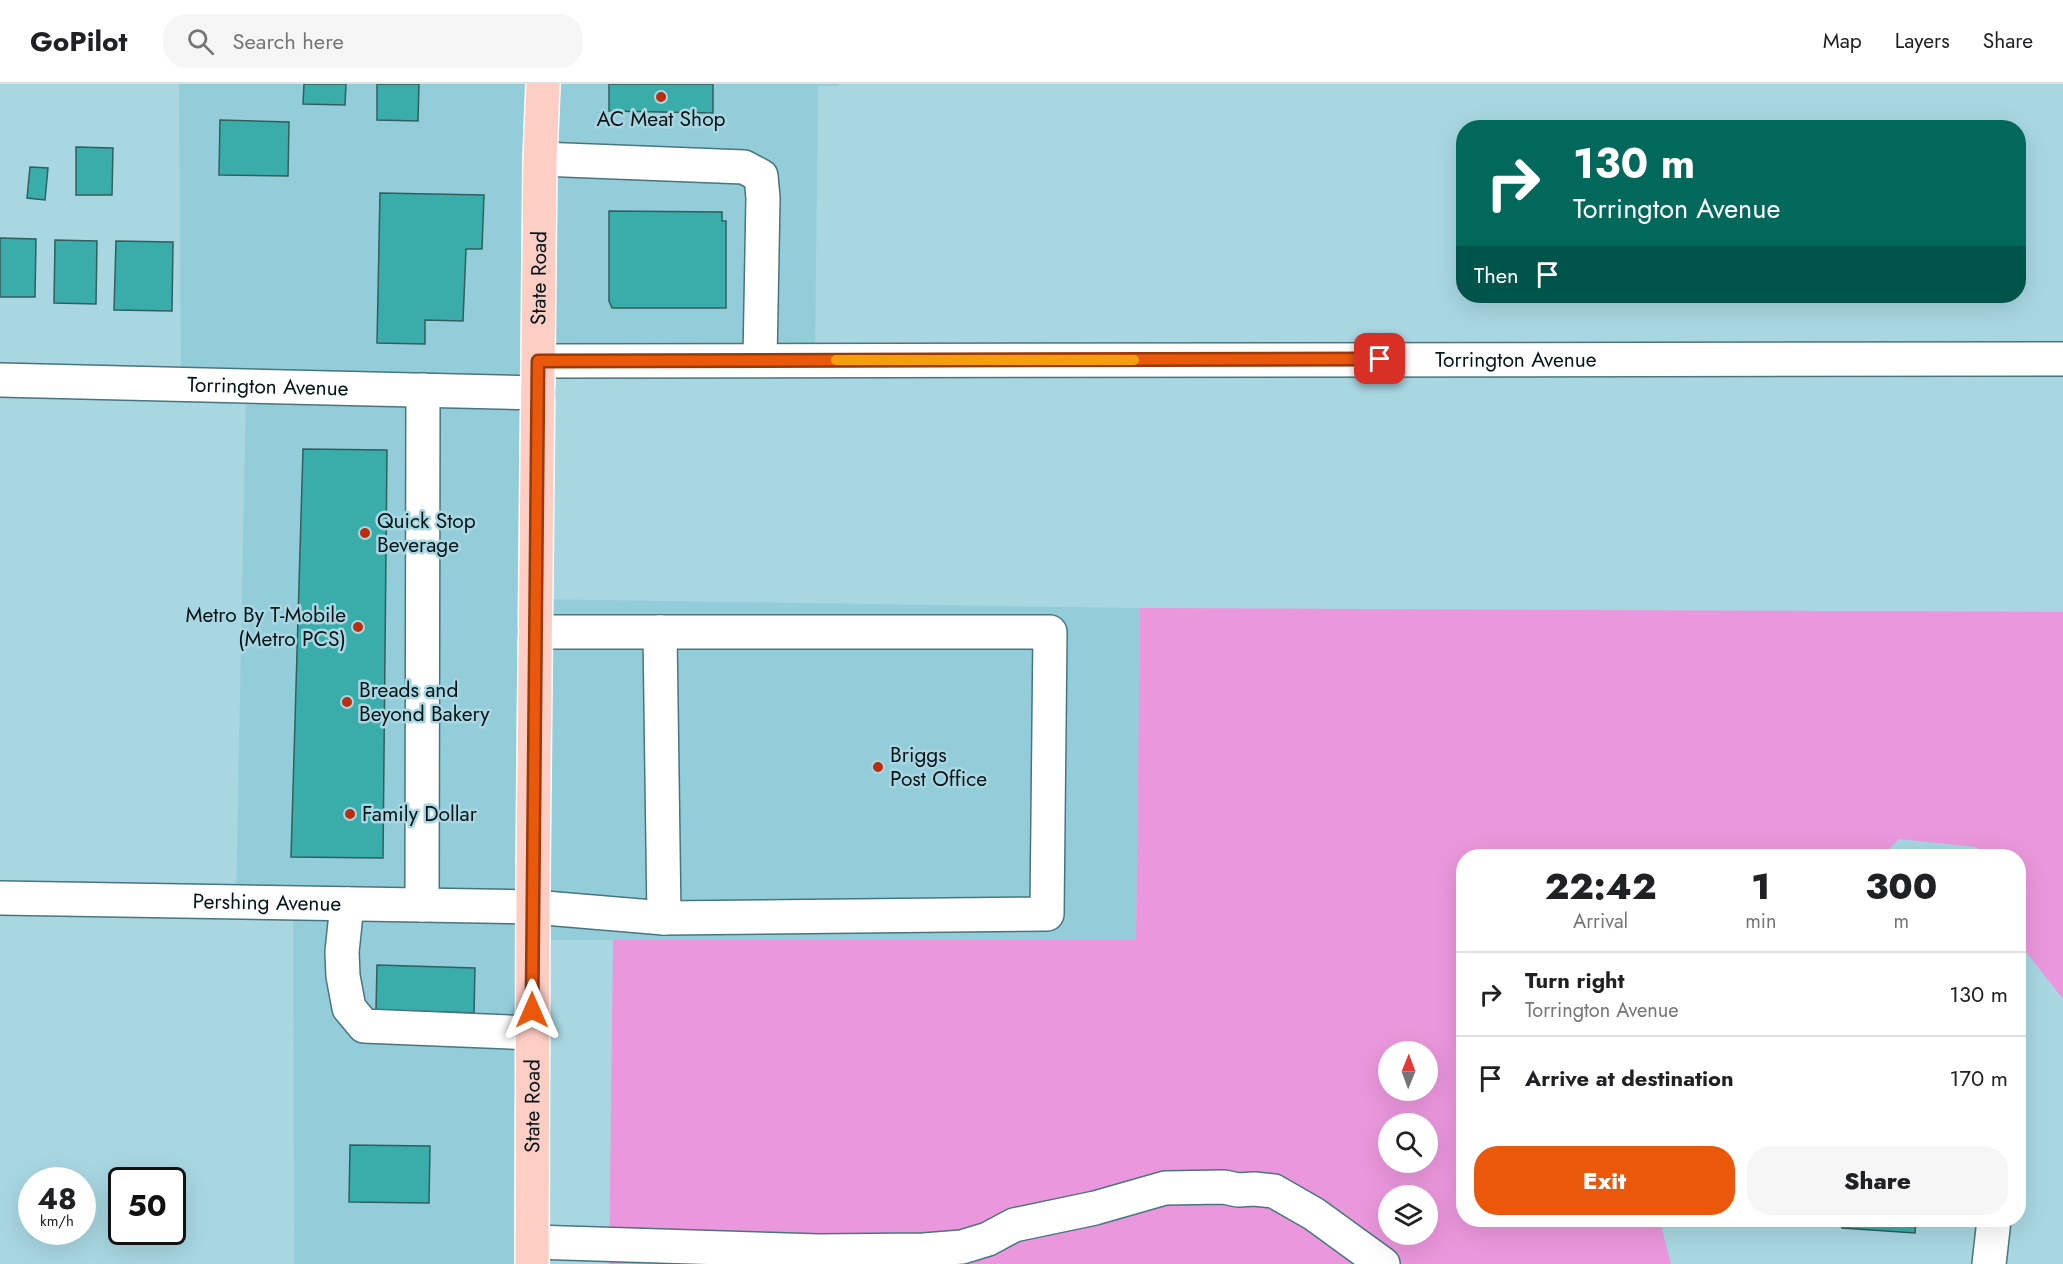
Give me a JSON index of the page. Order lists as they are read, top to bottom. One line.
{"streets":{"main road":["State Road"],"street":["Torrington Avenue","Pershing Avenue"]},"crossings":[["State Road","Torrington Avenue"],["State Road","Pershing Avenue"]],"places":["AC Meat Shop","Quick Stop Beverage","Metro By T-Mobile (Metro PCS)","Breads and Beyond Bakery","Briggs Post Office","Family Dollar"],"north":"top","page":{"header":"GoPilot","search":"Search here","nav":["Map","Layers","Share"],"turn":["130 m","Torrington Avenue"],"then":"Then","eta":["22:42","Arrival","1","min","300","m"],"list":[{"name":"Turn right","note":"Torrington Avenue","value":"130 m"},{"name":"Arrive at destination","value":"170 m"}],"buttons":["Exit","Share"],"speed":"48 km/h","limit":"50"}}
